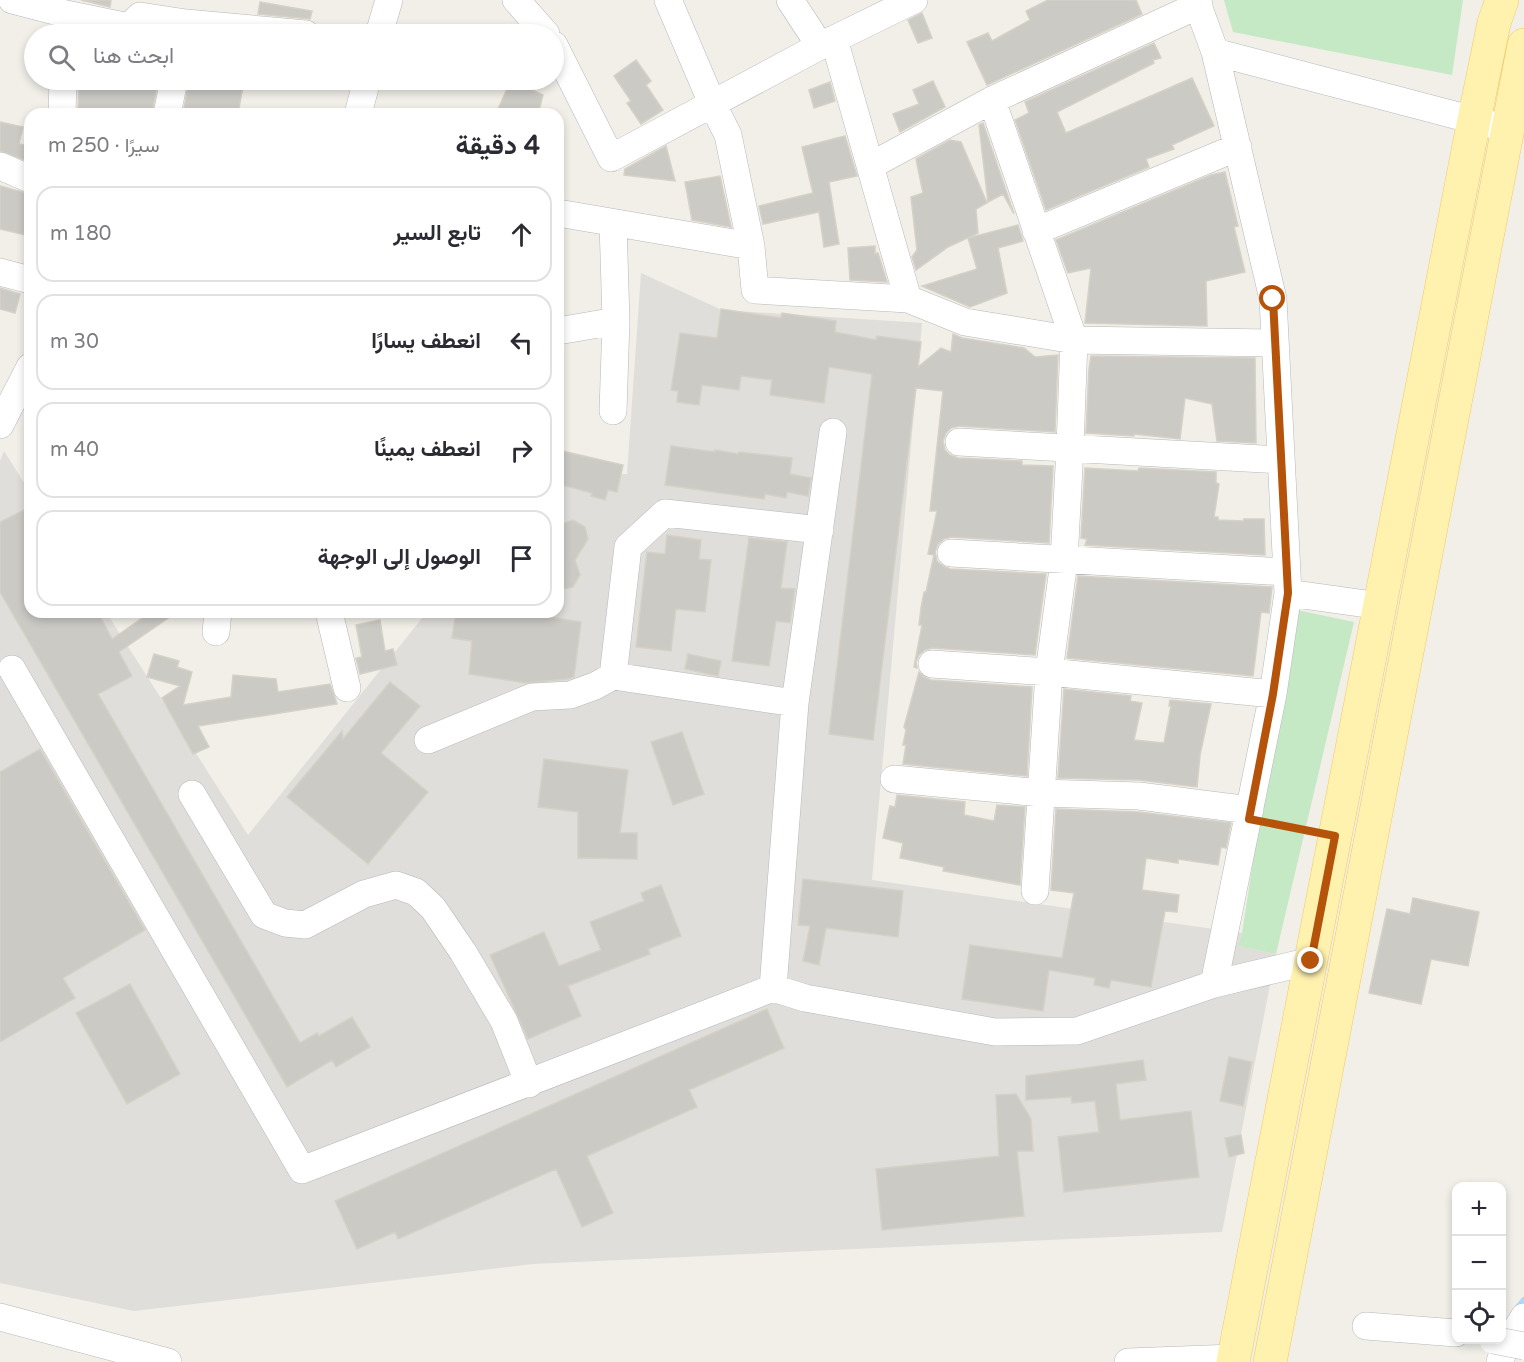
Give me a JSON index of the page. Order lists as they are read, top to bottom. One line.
{"page":{"search":"ابحث هنا","heading":["4 دقيقة","سيرًا · 250 m"],"list":[["تابع السير","180 m"],["انعطف يسارًا","30 m"],["انعطف يمينًا","40 m"],"الوصول إلى الوجهة"],"map_buttons":["+","−"]}}
